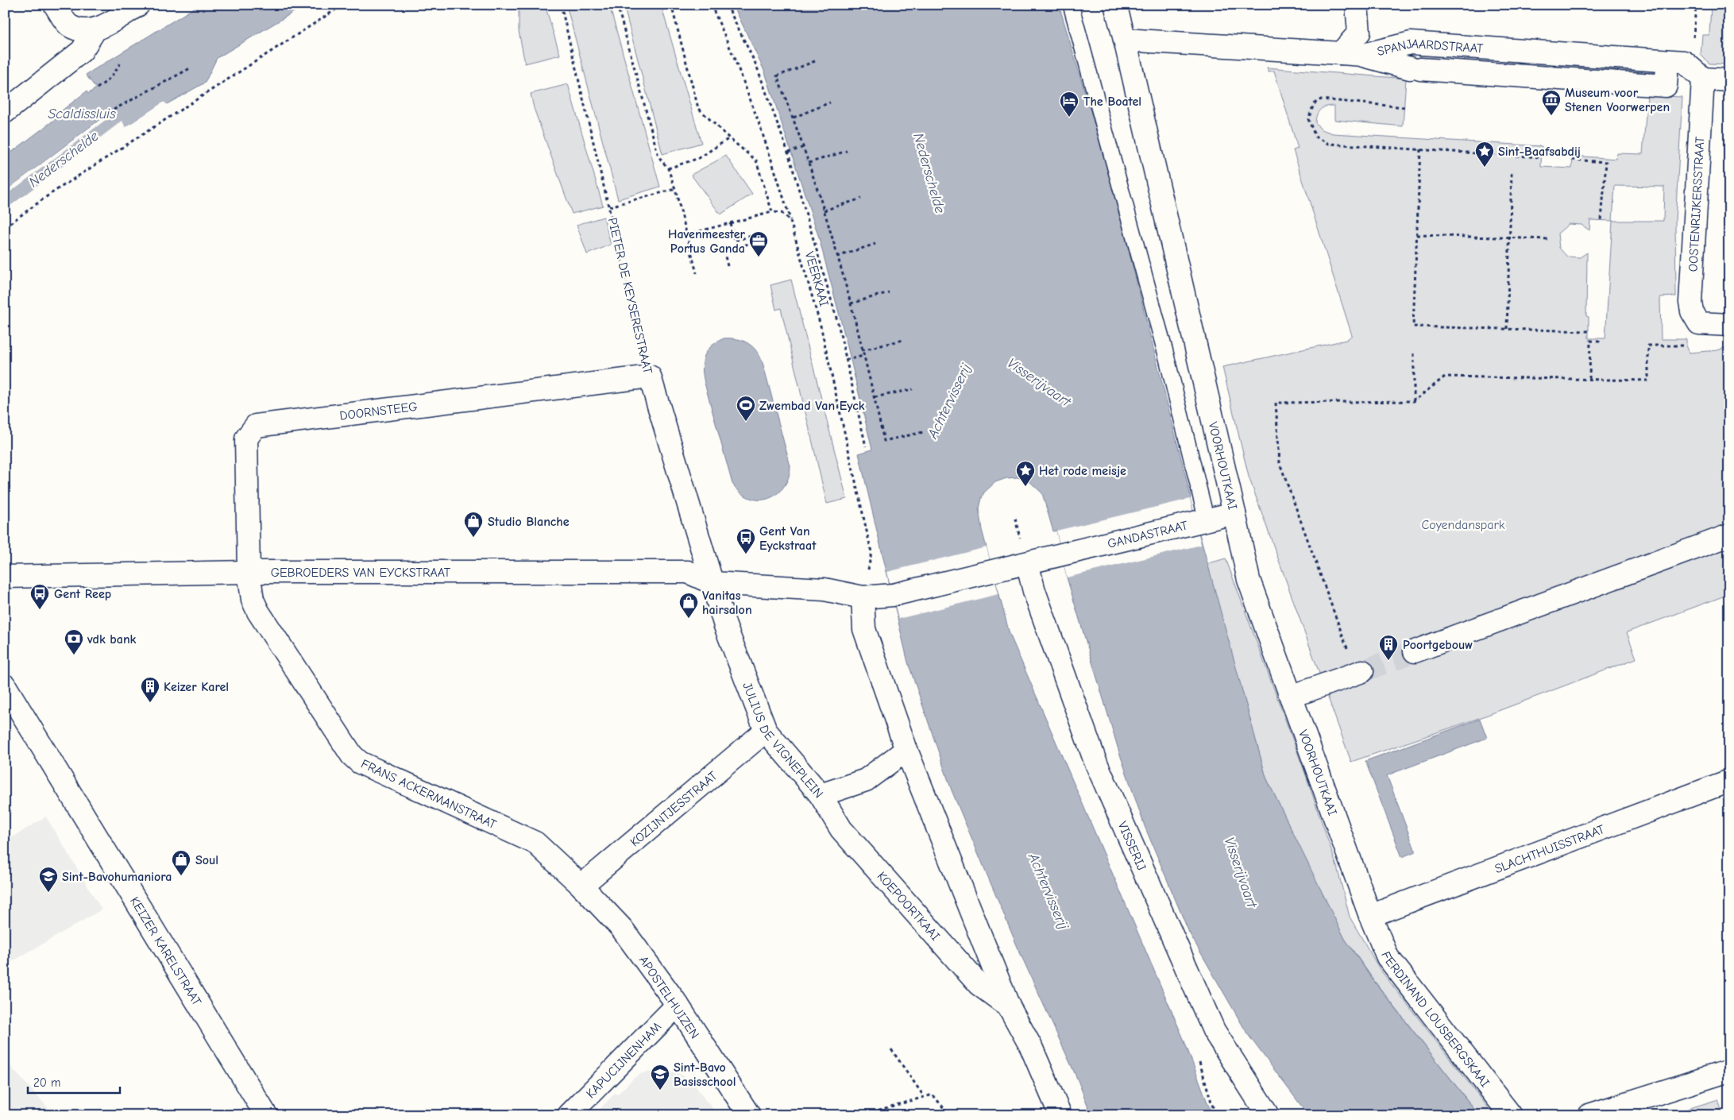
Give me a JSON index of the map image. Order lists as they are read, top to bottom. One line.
{"streets":{"street":["SPANJAARDSTRAAT","OOSTENRIJKERSSTRAAT","PIETER DE KEYSERESTRAAT","DOORNSTEEG","VOORHOUTKAAI","GANDASTRAAT","GEBROEDERS VAN EYCKSTRAAT","JULIUS DE VIGNEPLEIN","FRANS ACKERMANSTRAAT","KOZIJNTJESSTRAAT","VISSERIJ","SLACHTHUISSTRAAT","KOEPOORTKAAI","KEIZER KARELSTRAAT","APOSTELHUIZEN","FERDINAND LOUSBERGSKAAI","KAPUCIJNENHAM"],"path":["VEERKAAI"]},"crossings":[["SPANJAARDSTRAAT","OOSTENRIJKERSSTRAAT"],["SPANJAARDSTRAAT","VOORHOUTKAAI"],["PIETER DE KEYSERESTRAAT","DOORNSTEEG"],["PIETER DE KEYSERESTRAAT","GEBROEDERS VAN EYCKSTRAAT"],["PIETER DE KEYSERESTRAAT","JULIUS DE VIGNEPLEIN"],["DOORNSTEEG","GEBROEDERS VAN EYCKSTRAAT"],["DOORNSTEEG","FRANS ACKERMANSTRAAT"],["VOORHOUTKAAI","GANDASTRAAT"],["VOORHOUTKAAI","SLACHTHUISSTRAAT"],["VOORHOUTKAAI","FERDINAND LOUSBERGSKAAI"],["GANDASTRAAT","VISSERIJ"],["GEBROEDERS VAN EYCKSTRAAT","JULIUS DE VIGNEPLEIN"],["GEBROEDERS VAN EYCKSTRAAT","FRANS ACKERMANSTRAAT"],["JULIUS DE VIGNEPLEIN","KOZIJNTJESSTRAAT"],["JULIUS DE VIGNEPLEIN","KOEPOORTKAAI"],["FRANS ACKERMANSTRAAT","KOZIJNTJESSTRAAT"],["FRANS ACKERMANSTRAAT","APOSTELHUIZEN"],["KOZIJNTJESSTRAAT","APOSTELHUIZEN"],["SLACHTHUISSTRAAT","FERDINAND LOUSBERGSKAAI"],["APOSTELHUIZEN","KAPUCIJNENHAM"]],"water":["Scaldissluis","Nederschelde","Visserijvaart","Achtervisserij"],"parks":["Coyendanspark"],"places":{"museum":["Museum voor Stenen Voorwerpen"],"hotel":["The Boatel"],"place":["Sint-Baafsabdij","Het rode meisje"],"office":["Havenmeester Portus Ganda"],"sports":["Zwembad Van Eyck"],"shop":["Studio Blanche","Vanitas hairsalon","Soul"],"bus stop":["Gent Van Eyckstraat","Gent Reep"],"bank":["vdk bank"],"building":["Poortgebouw","Keizer Karel"],"school or university":["Sint-Bavohumaniora","Sint-Bavo Basisschool"]},"scale_bar":"20 m"}
